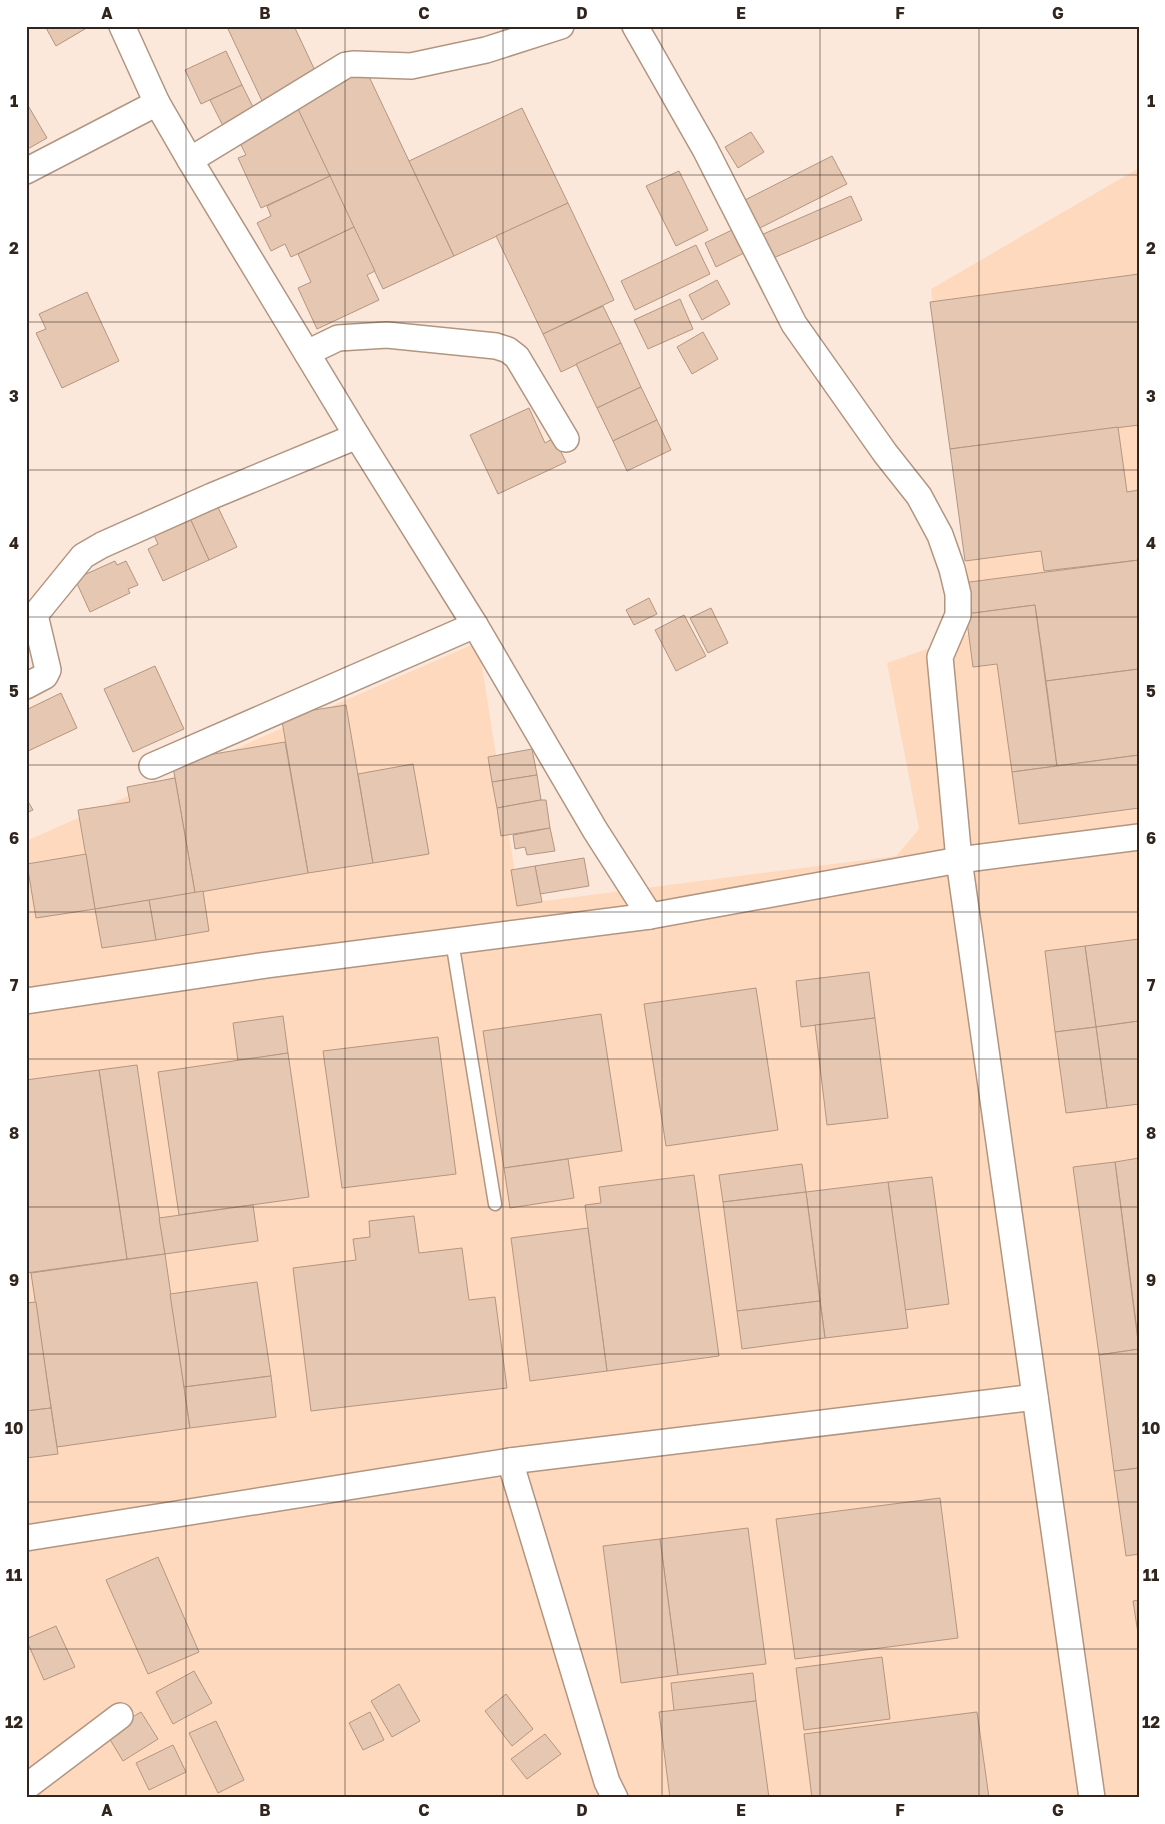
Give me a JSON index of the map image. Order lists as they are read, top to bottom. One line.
{"grid":{"columns":["A","B","C","D","E","F","G"],"rows":["1","2","3","4","5","6","7","8","9","10","11","12"]}}
